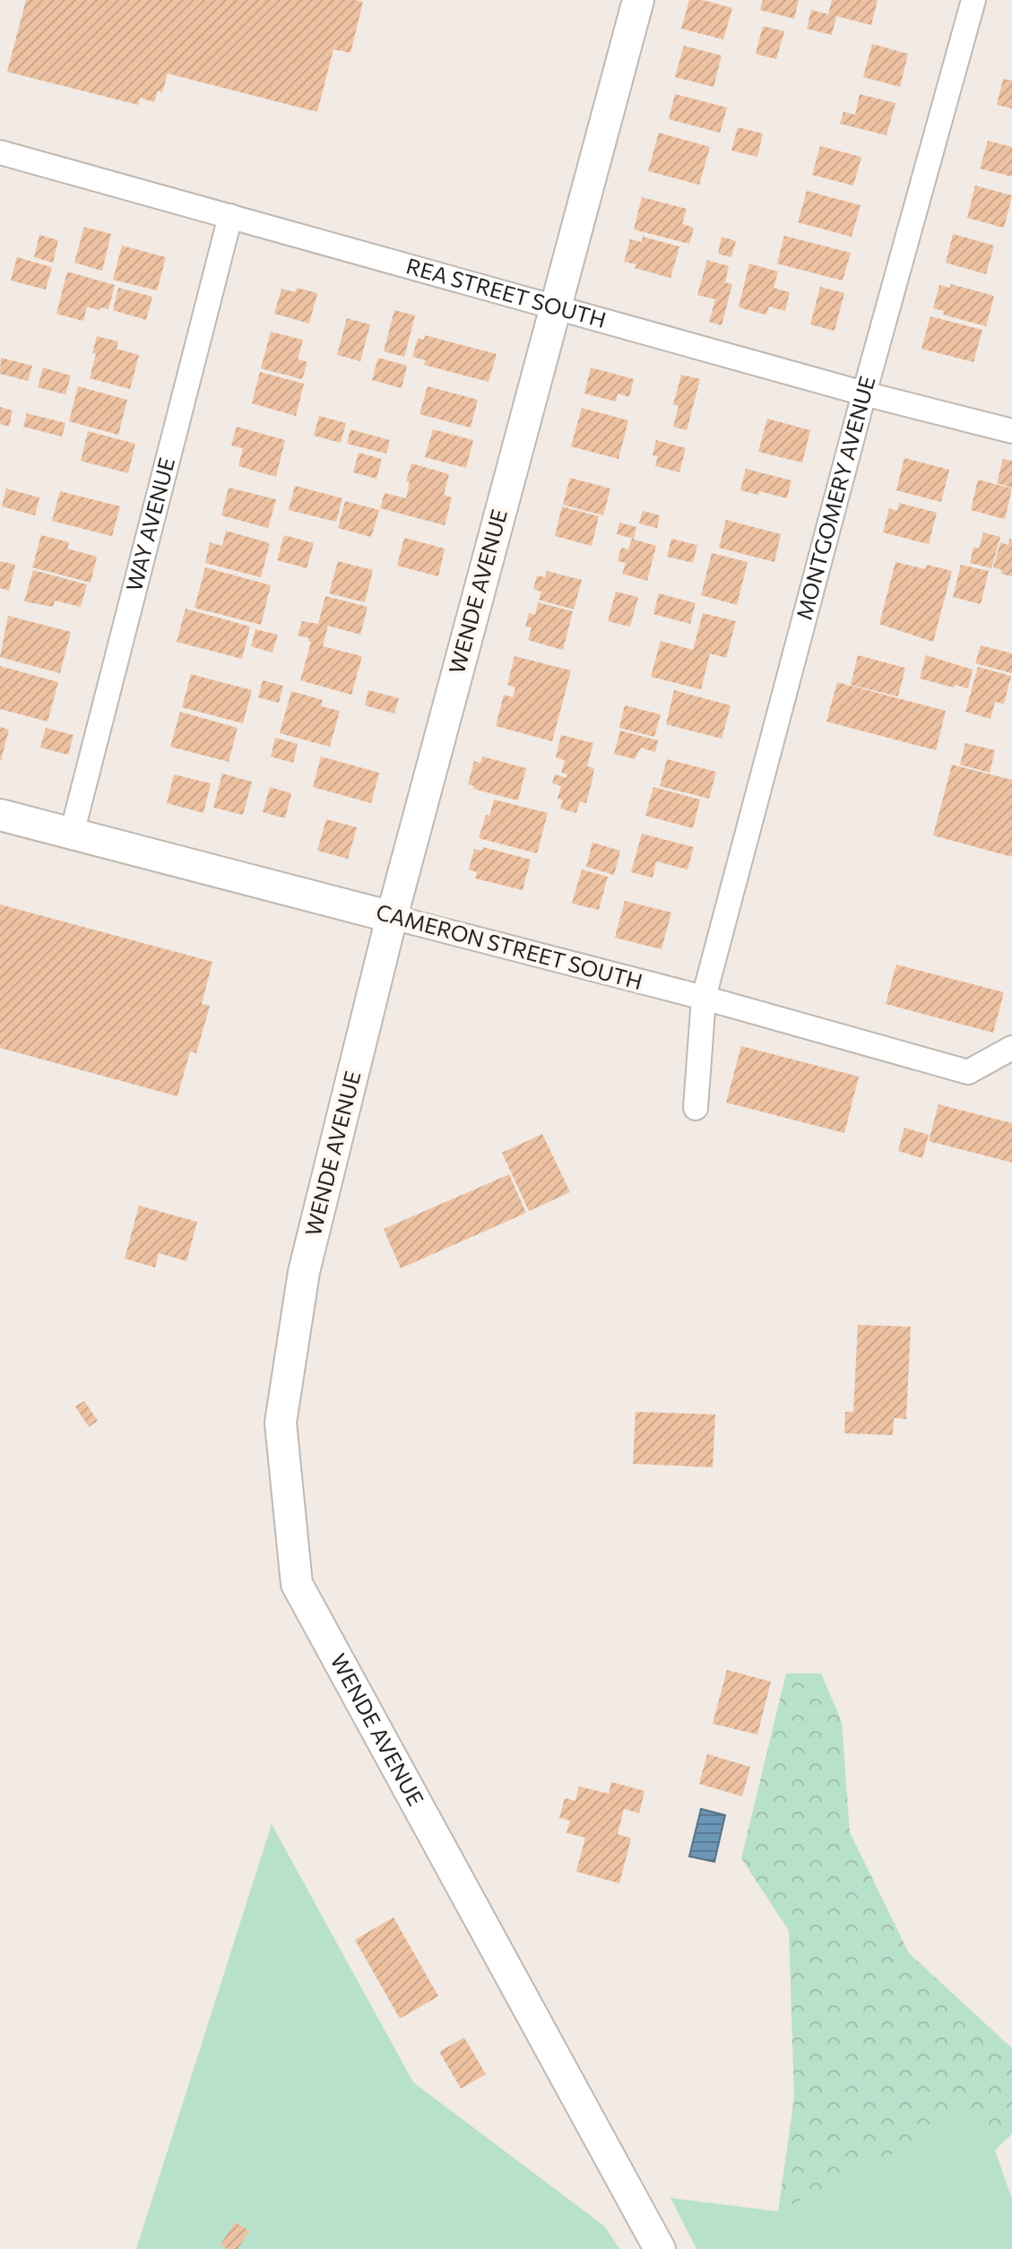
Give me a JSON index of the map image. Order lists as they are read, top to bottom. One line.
{"streets":{"street":["REA STREET SOUTH","MONTGOMERY AVENUE","WAY AVENUE","WENDE AVENUE","CAMERON STREET SOUTH"]},"crossings":[["REA STREET SOUTH","MONTGOMERY AVENUE"],["REA STREET SOUTH","WAY AVENUE"],["REA STREET SOUTH","WENDE AVENUE"],["MONTGOMERY AVENUE","CAMERON STREET SOUTH"],["WAY AVENUE","CAMERON STREET SOUTH"],["WENDE AVENUE","CAMERON STREET SOUTH"]]}
